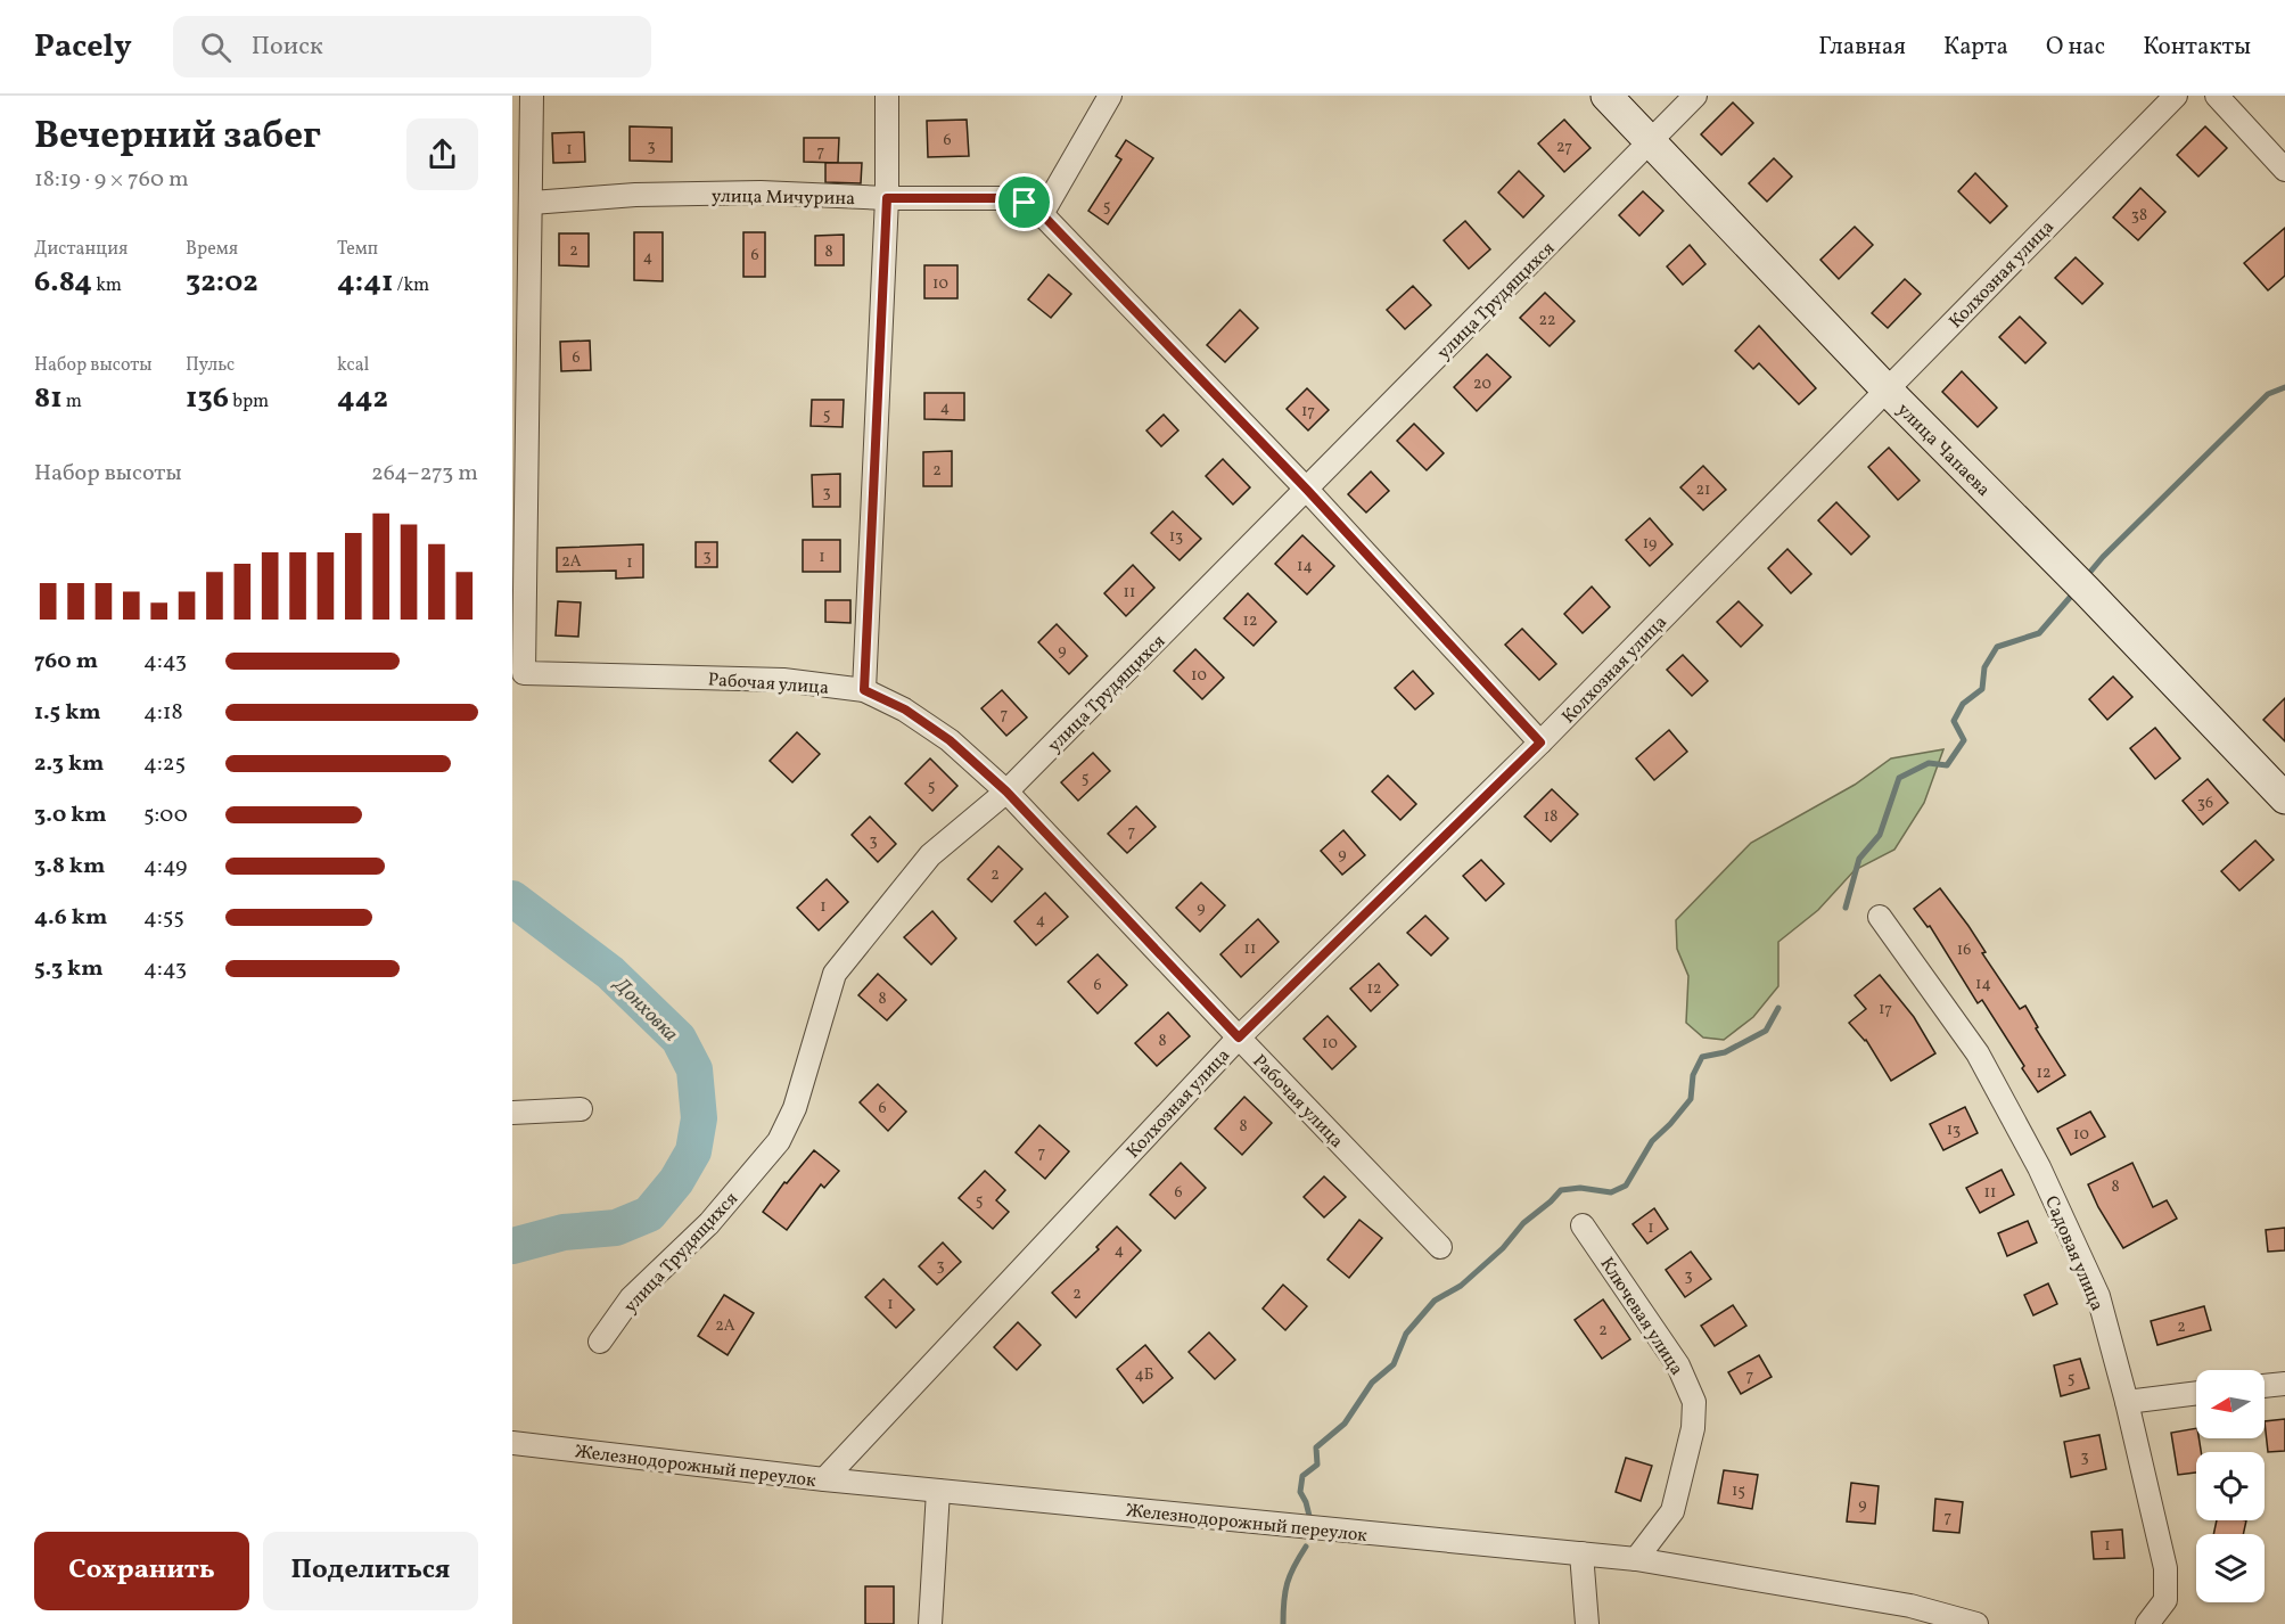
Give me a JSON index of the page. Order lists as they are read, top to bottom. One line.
{"streets":{"street":["улица Мичурина","Колхозная улица","улица Трудящихся","улица Чапаева","Рабочая улица","Садовая улица","Ключевая улица","Железнодорожный переулок"]},"crossings":[["улица Мичурина","Колхозная улица"],["улица Мичурина","улица Трудящихся"],["Колхозная улица","улица Чапаева"],["Колхозная улица","Рабочая улица"],["Колхозная улица","Железнодорожный переулок"],["улица Трудящихся","улица Чапаева"],["улица Трудящихся","Рабочая улица"],["Ключевая улица","Железнодорожный переулок"]],"water":["Донховка"],"house_numbers":["6","3","27","1","7","5","38","2","8","6","4","10","22","6","20","4","17","5","2","21","3","13","19","3","1","2А","1","14","11","12","9","10","7","5","5","36","18","7","3","9","2","1","9","4","11","16","14","6","12","8","17","8","10","12","6","8","13","10","7","8","6","11","5","1","4","3","3","2","1","2А","2","2","4Б","7","5","3","15","9","7","1"],"north":"left","page":{"header":"Pacely","search":"Поиск","nav":["Главная","Карта","О нас","Контакты"],"heading":["Вечерний забег","18:19 · 9 × 760 m"],"stats":[["Дистанция","6.84 km"],["Время","32:02"],["Темп","4:41 /km"],["Набор высоты","81 m"],["Пульс","136 bpm"],["kcal","442"]],"chart":["Набор высоты","264–273 m"],"list":[{"name":"760 m","note":"4:43"},{"name":"1.5 km","note":"4:18"},{"name":"2.3 km","note":"4:25"},{"name":"3.0 km","note":"5:00"},{"name":"3.8 km","note":"4:49"},{"name":"4.6 km","note":"4:55"},{"name":"5.3 km","note":"4:43"}],"buttons":["Сохранить","Поделиться"]}}
